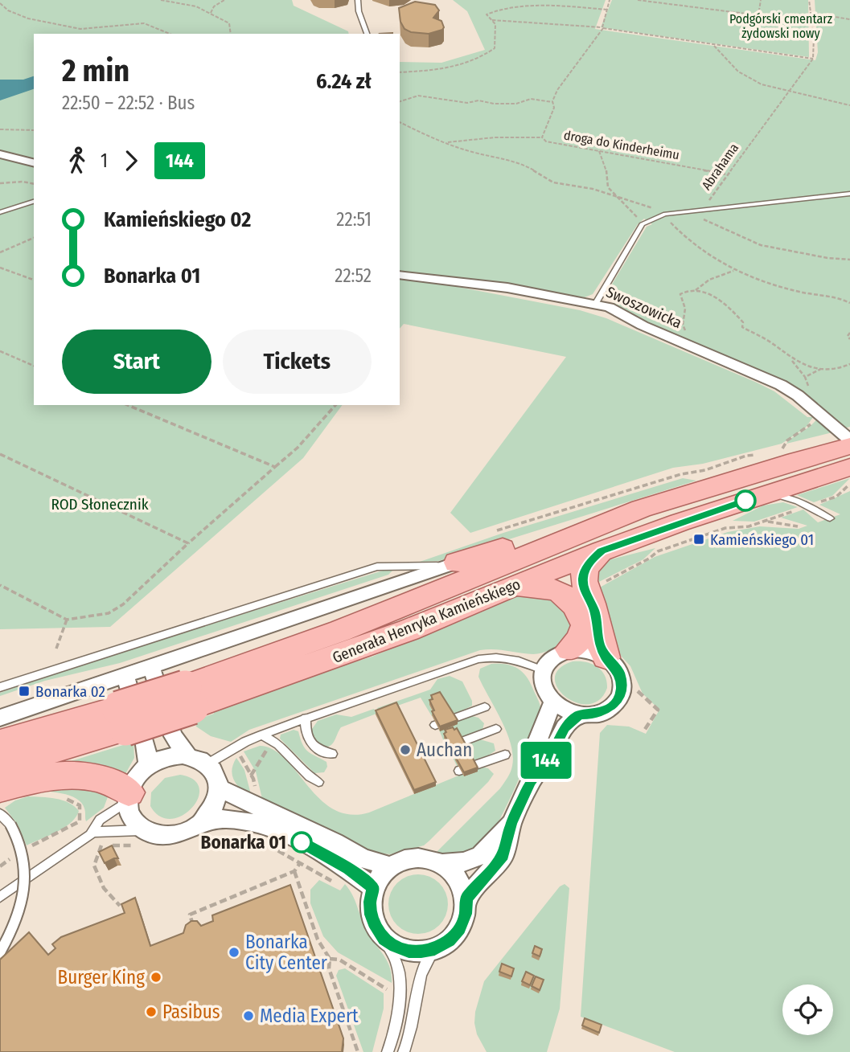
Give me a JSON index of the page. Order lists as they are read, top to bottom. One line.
{"streets":{"main road":["Generała Henryka Kamieńskiego"],"street":["Swoszowicka"],"lane":["Abrahama"],"path":["droga do Kinderheimu"]},"crossings":[["droga do Kinderheimu","Abrahama"]],"parks":["Podgórski cmentarz żydowski nowy","ROD Słonecznik"],"places":{"transit":["Kamieńskiego 01","Bonarka 02"],"other":["Auchan","Bonarka 01","Bonarka City Center","Burger King","Pasibus","Media Expert"]},"lines":["bus line 144"],"page":{"on_map":"144","heading":["2 min","22:50 – 22:52 · Bus","6.24 zł"],"legs":["1","144"],"list":[{"name":"Kamieńskiego 02","value":"22:51"},{"name":"Bonarka 01","value":"22:52"}],"buttons":["Start","Tickets"]}}
